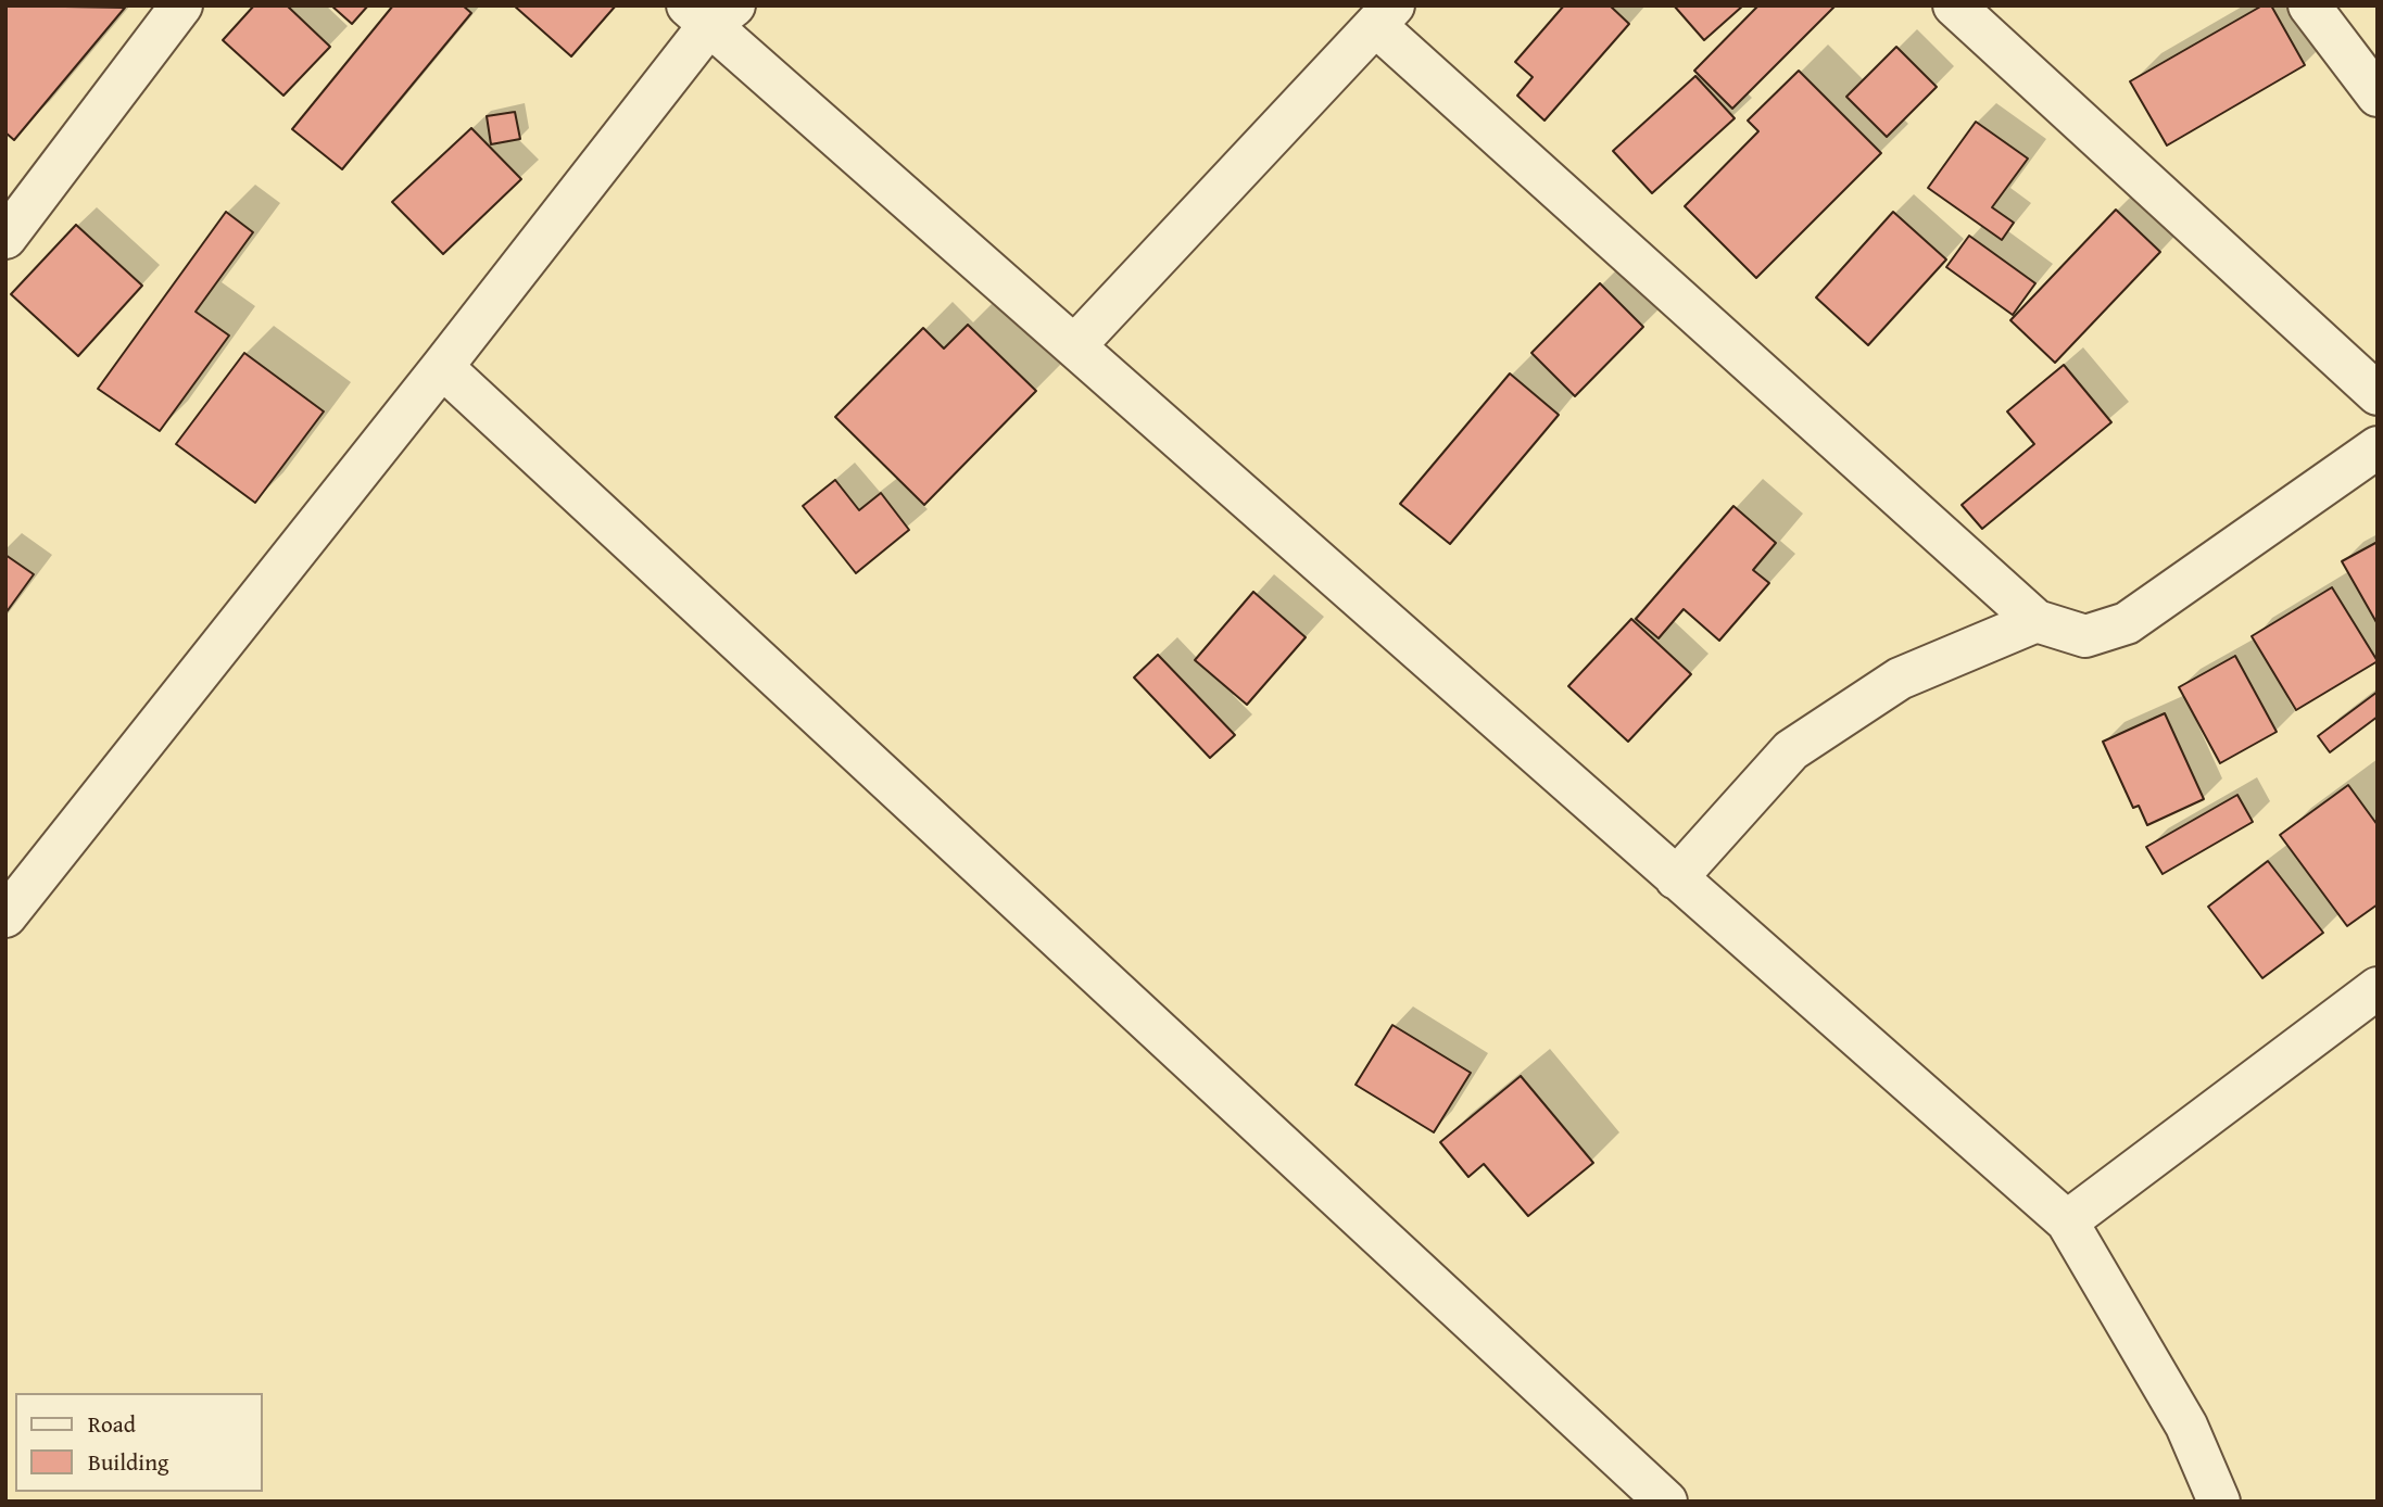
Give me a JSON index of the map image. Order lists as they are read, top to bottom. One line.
{"legend":["Road","Building"]}
